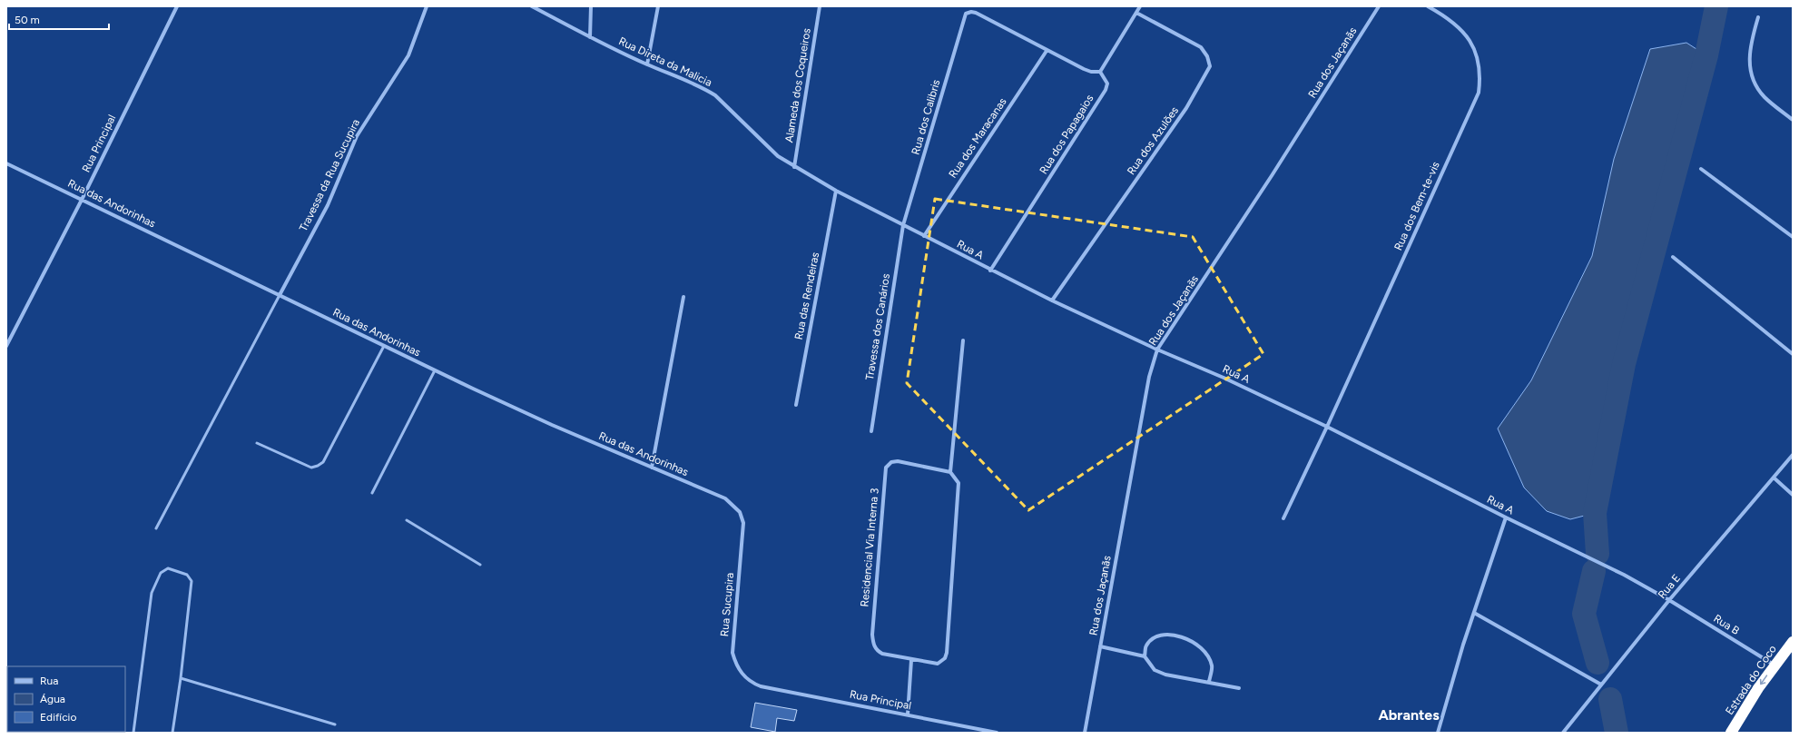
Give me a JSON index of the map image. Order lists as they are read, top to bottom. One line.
{"streets":{"highway":["Estrada do Coco"],"street":["Rua Direta da Malicia","Rua dos Jaçanãs","Alameda dos Coqueiros","Rua dos Calibris","Rua dos Papagaios","Rua dos Maracanas","Rua dos Azulões","Rua Principal","Travessa da Rua Sucupira","Rua das Andorinhas","Rua dos Bem-te-vis","Rua A","Rua das Rendeiras","Travessa dos Canários","Residencial Via Interna 3","Rua E","Rua Sucupira","Rua B"]},"crossings":[["Rua Direta da Malicia","Alameda dos Coqueiros"],["Rua Direta da Malicia","Rua A"],["Rua dos Jaçanãs","Rua A"],["Alameda dos Coqueiros","Rua A"],["Rua dos Calibris","Rua dos Maracanas"],["Rua dos Calibris","Rua A"],["Rua dos Calibris","Travessa dos Canários"],["Rua dos Papagaios","Rua A"],["Rua dos Maracanas","Rua A"],["Rua dos Azulões","Rua A"],["Rua Principal","Rua das Andorinhas"],["Rua Principal","Rua Sucupira"],["Travessa da Rua Sucupira","Rua das Andorinhas"],["Rua das Andorinhas","Rua Sucupira"],["Rua dos Bem-te-vis","Rua A"],["Rua A","Rua das Rendeiras"],["Rua A","Travessa dos Canários"],["Rua A","Rua E"],["Rua A","Rua B"],["Rua E","Rua B"],["Rua B","Estrada do Coco"]],"one_way":["Estrada do Coco"],"districts":["Abrantes"],"legend":["Rua","Água","Edifício"],"scale_bar":"50 m"}
